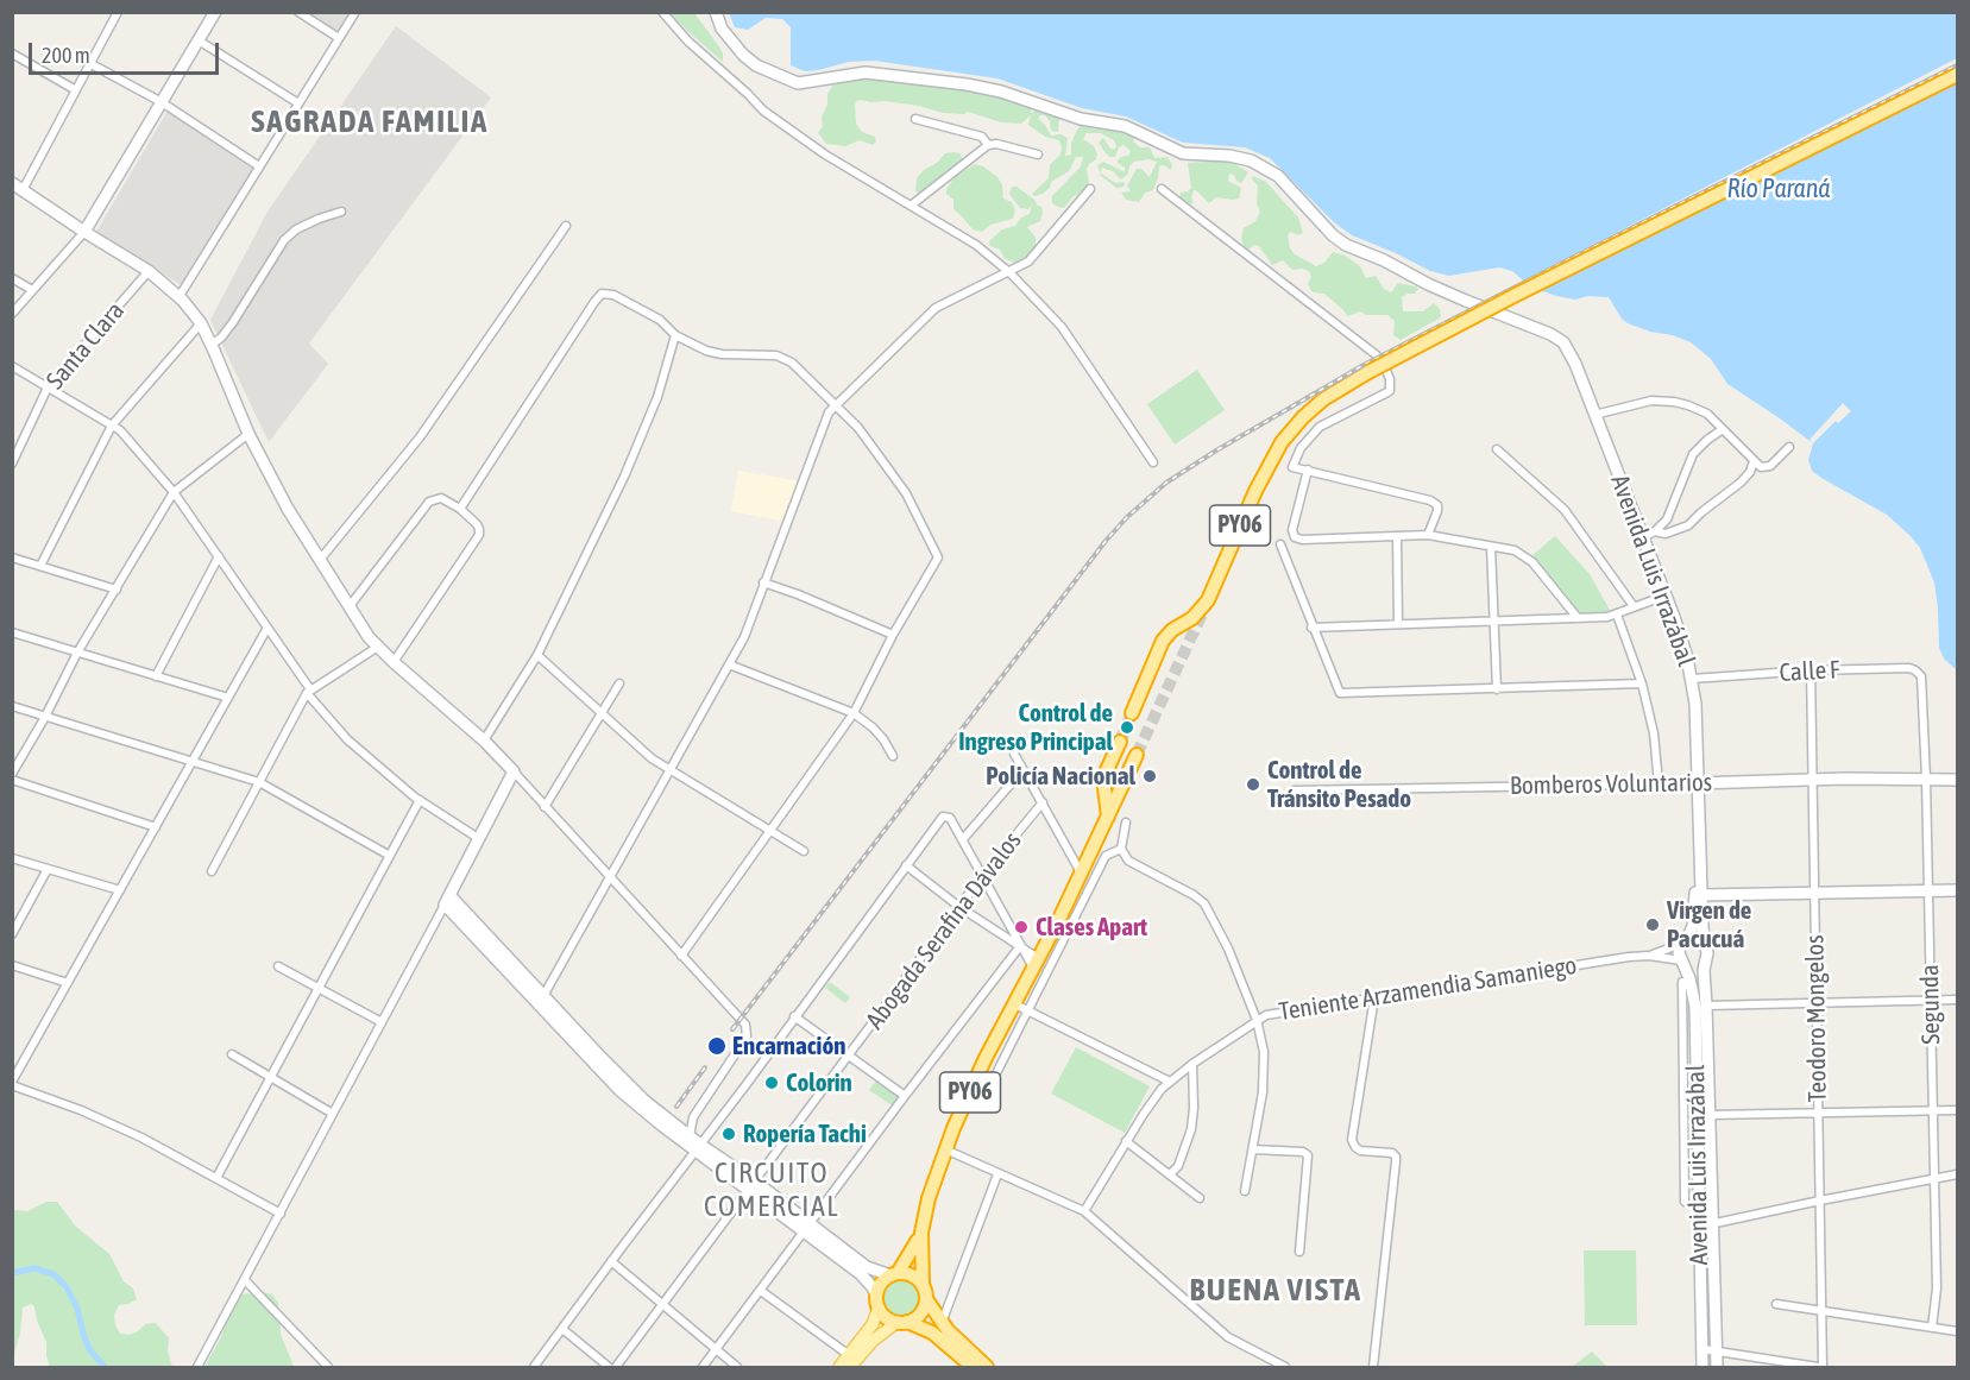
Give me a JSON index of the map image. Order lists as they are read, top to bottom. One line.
{"streets":{"highway":["PY06"],"main road":["Avenida Luis Irrazábal","Bomberos Voluntarios"],"street":["Santa Clara","Calle F","Abogada Serafina Dávalos","Teniente Arzamendia Samaniego","Segunda","Teodoro Mongelos"]},"crossings":[["Avenida Luis Irrazábal","Calle F"],["Avenida Luis Irrazábal","Bomberos Voluntarios"],["Calle F","Segunda"],["Calle F","Teodoro Mongelos"],["Bomberos Voluntarios","Segunda"],["Bomberos Voluntarios","Teodoro Mongelos"]],"districts":["SAGRADA FAMILIA","CIRCUITO COMERCIAL","BUENA VISTA"],"water":["Río Paraná"],"places":["Control de Ingreso Principal","Policía Nacional","Control de Tránsito Pesado","Virgen de Pacucuá","Clases Apart","Encarnación","Colorin","Ropería Tachi"],"scale_bar":"200 m"}
